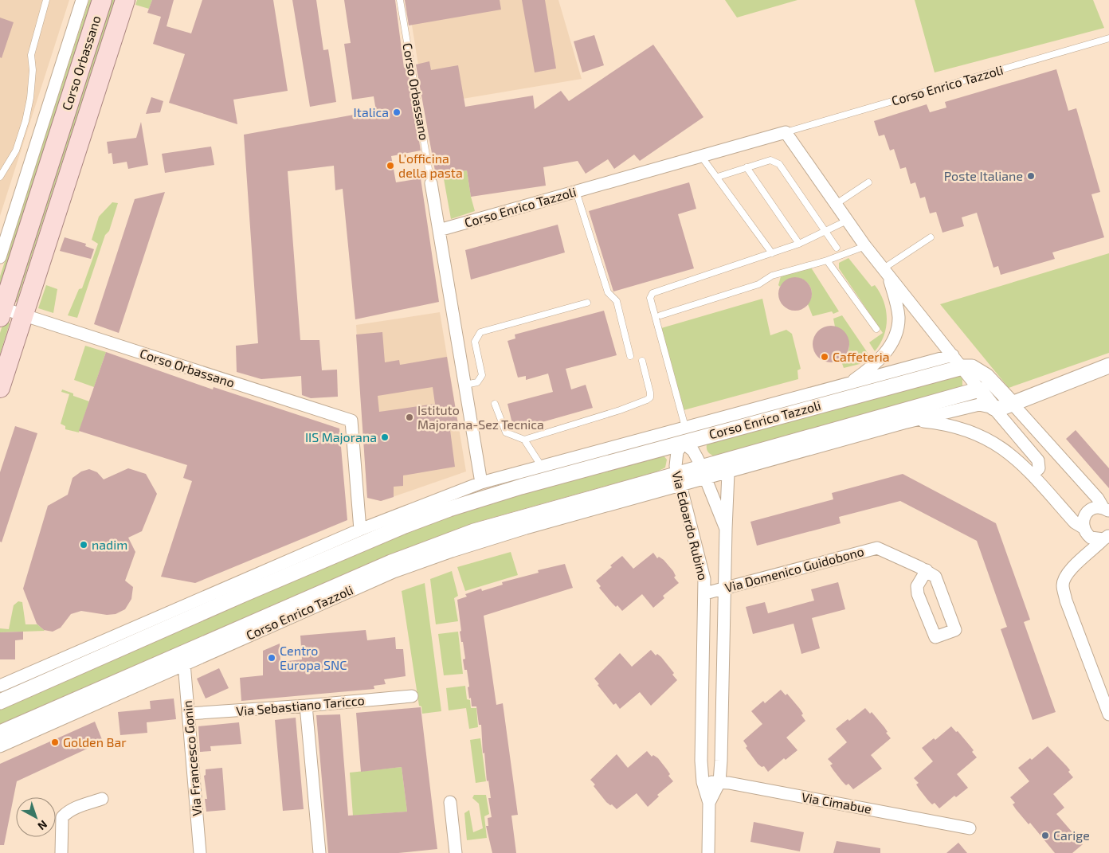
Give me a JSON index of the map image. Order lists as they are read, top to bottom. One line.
{"streets":{"main road":["Corso Orbassano"],"street":["Corso Enrico Tazzoli","Via Edoardo Rubino","Via Domenico Guidobono","Via Sebastiano Taricco","Via Francesco Gonin","Via Cimabue"]},"crossings":[["Corso Orbassano","Corso Enrico Tazzoli"],["Corso Enrico Tazzoli","Via Edoardo Rubino"],["Corso Enrico Tazzoli","Via Francesco Gonin"],["Via Edoardo Rubino","Via Domenico Guidobono"],["Via Edoardo Rubino","Via Cimabue"],["Via Sebastiano Taricco","Via Francesco Gonin"]],"places":["Italica","L'officina della pasta","Poste Italiane","Caffeteria","Istituto Majorana-Sez Tecnica","IIS Majorana","nadim","Centro Europa SNC","Golden Bar","Carige"],"north":"bottom right"}
